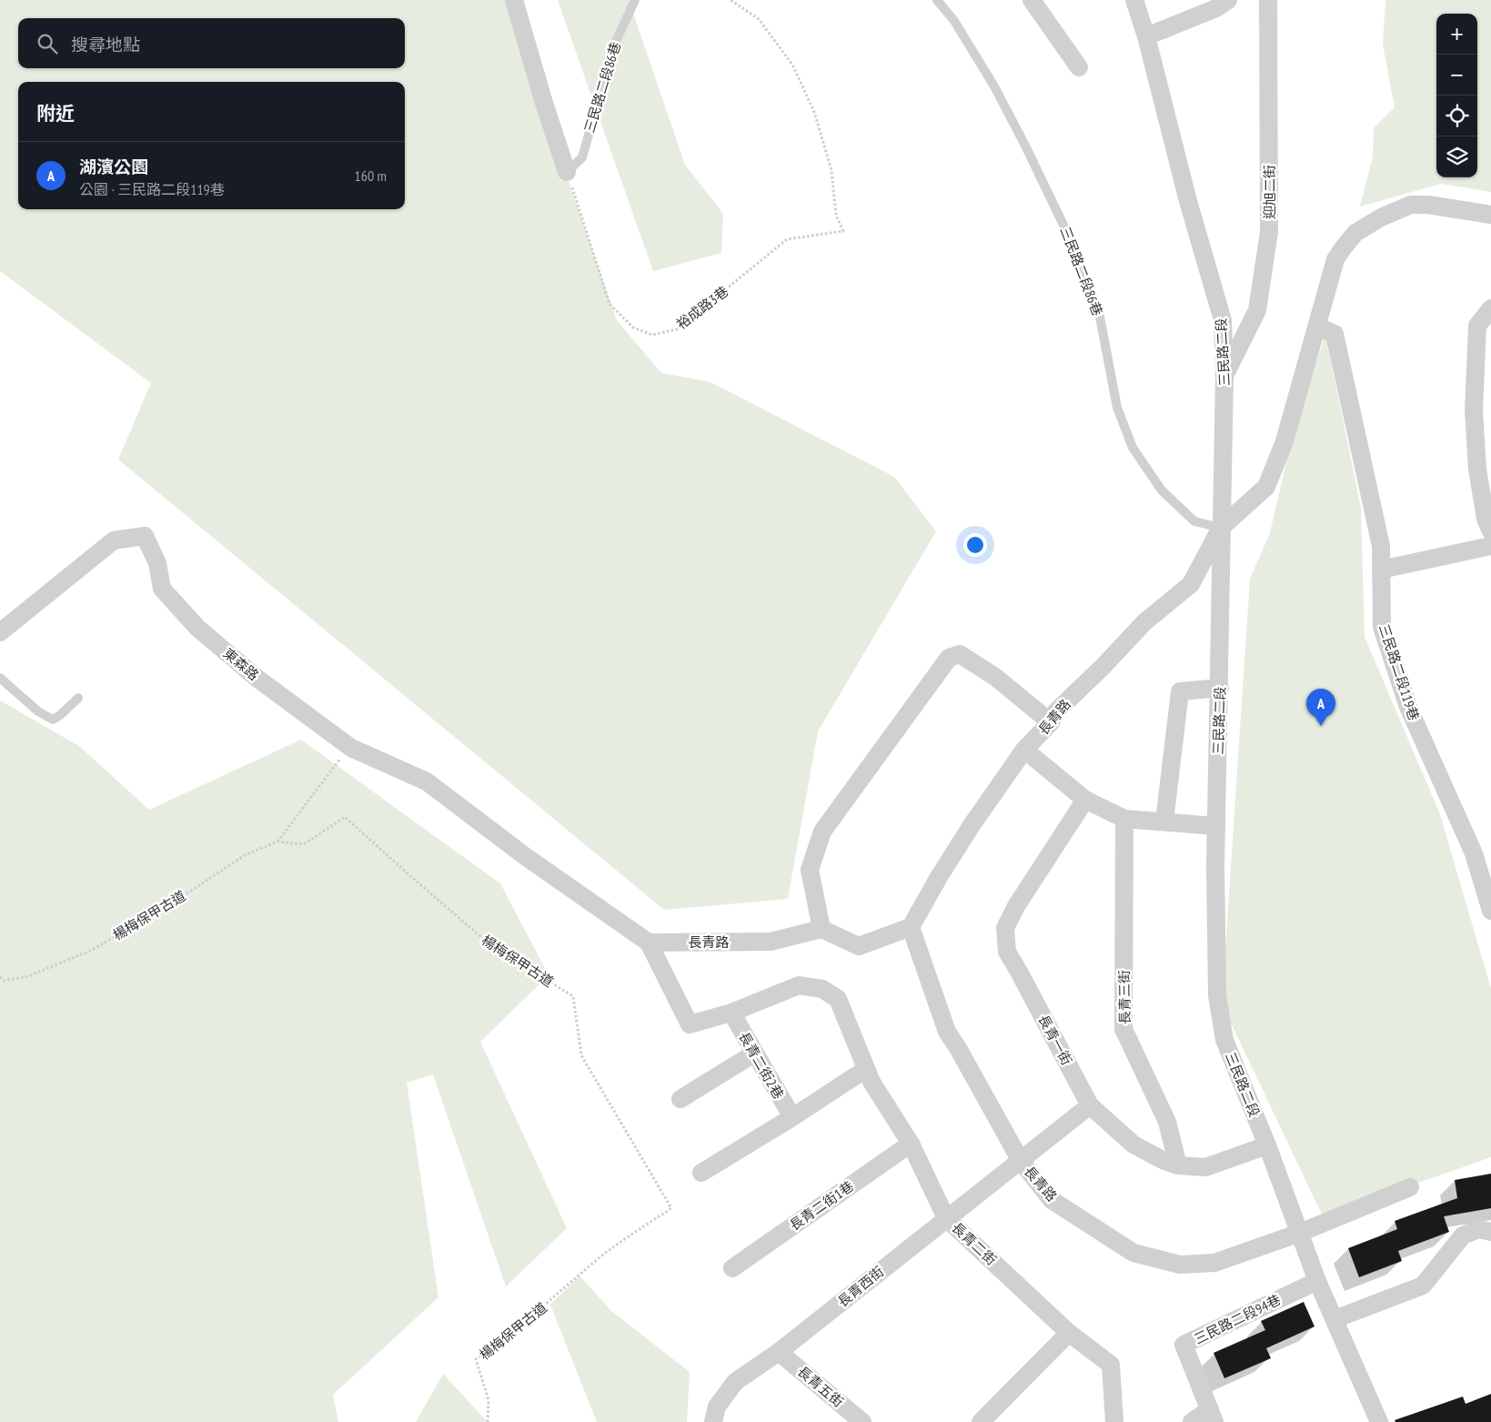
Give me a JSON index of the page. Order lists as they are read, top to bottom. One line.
{"streets":{"street":["迎旭二街","三民路二段","東森路","三民路二段119巷","長青路","長青三街","長青一街","長青二街2巷","長青二街1巷","長青二街","長青西街","三民路二段94巷","長青五街"],"lane":["三民路二段86巷"],"path":["裕成路3巷","楊梅保甲古道"]},"crossings":[["三民路二段86巷","裕成路3巷"],["三民路二段86巷","三民路二段"],["三民路二段86巷","長青路"],["迎旭二街","三民路二段"],["三民路二段","長青路"],["三民路二段","長青一街"],["三民路二段","三民路二段94巷"],["東森路","長青路"],["長青路","長青西街"],["長青三街","長青一街"],["長青一街","長青西街"],["長青二街2巷","長青二街"],["長青二街1巷","長青二街"],["長青二街","長青西街"],["長青西街","長青五街"]],"page":{"map_buttons":["+","−"],"search":"搜尋地點","heading":"附近","list":[{"mark":"A","name":"湖濱公園","note":"公園 · 三民路二段119巷","value":"160 m"}],"pins":"A"}}
